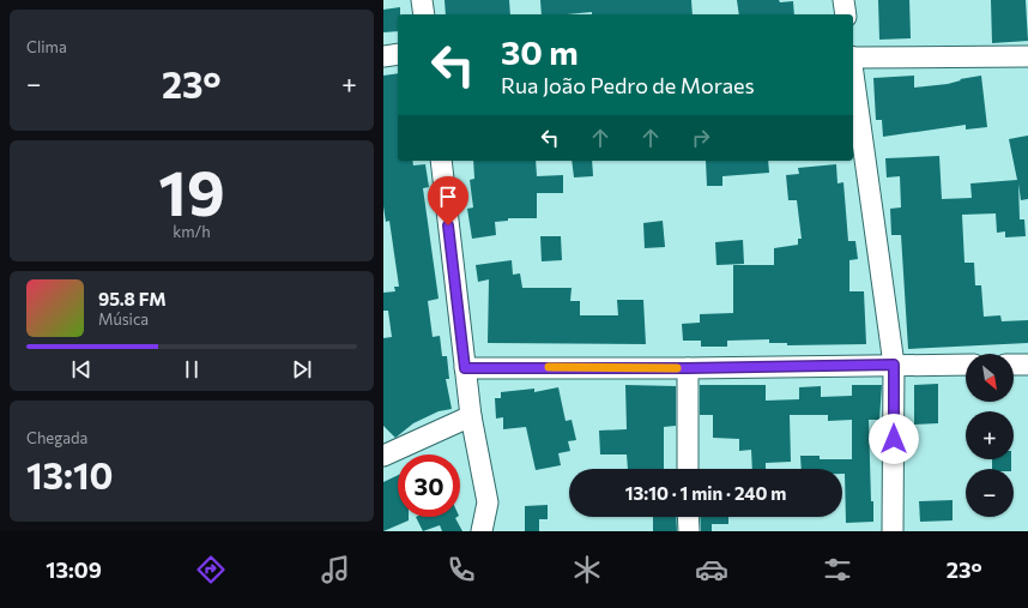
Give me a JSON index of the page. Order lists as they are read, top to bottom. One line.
{"north":"bottom right","page":{"tile":["Clima",["19","km/h"],["Chegada","13:10"]],"turn":["30 m","Rua João Pedro de Moraes"],"heat":["−","23°","+"],"song":["95.8 FM","Música"],"map_buttons":["+","−"],"limit":"30","trip":"13:10 · 1 min · 240 m","tabs":["13:09","23°"]}}
